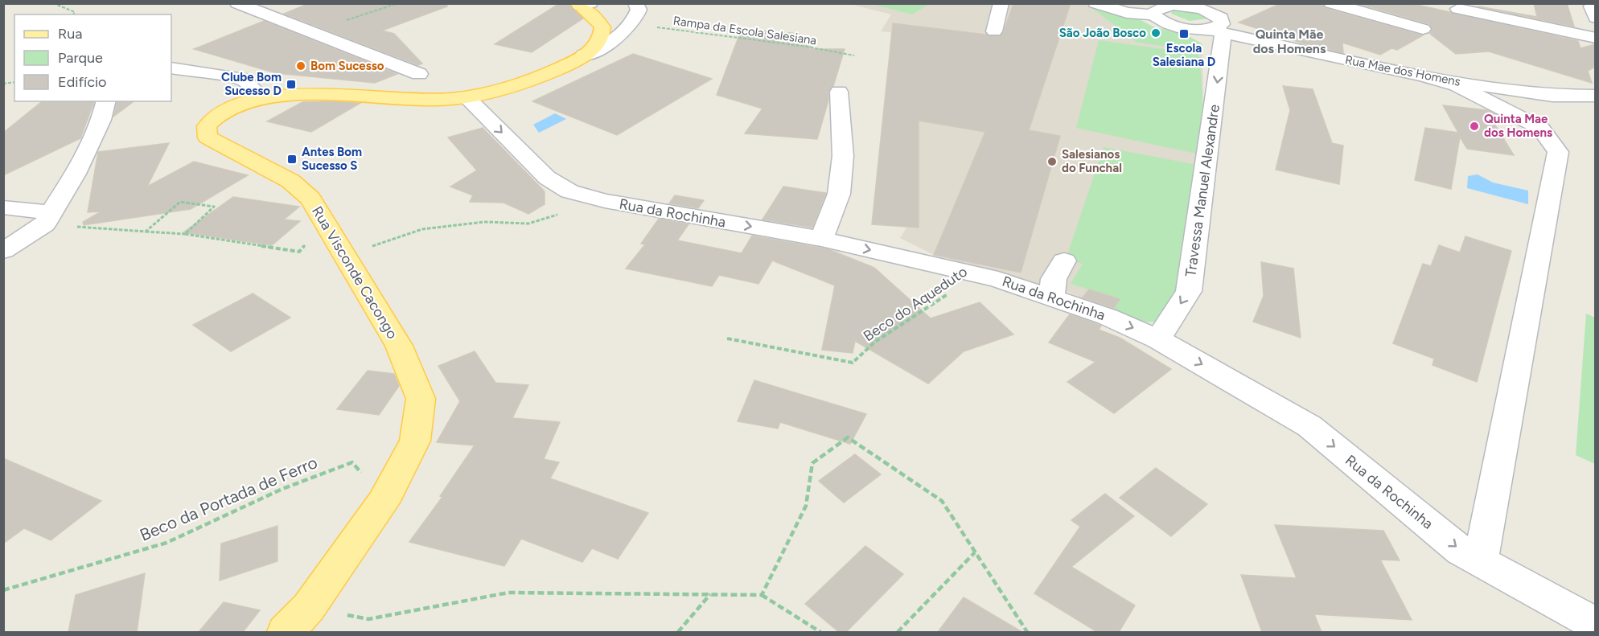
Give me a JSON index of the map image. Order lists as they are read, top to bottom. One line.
{"streets":{"main road":["Rua Visconde Cacongo"],"street":["Rua Mae dos Homens","Travessa Manuel Alexandre","Rua da Rochinha"],"path":["Rampa da Escola Salesiana","Beco do Aqueduto","Beco da Portada de Ferro"]},"crossings":[["Rua Mae dos Homens","Travessa Manuel Alexandre"],["Travessa Manuel Alexandre","Rua da Rochinha"],["Rua da Rochinha","Rua Visconde Cacongo"],["Rua da Rochinha","Beco do Aqueduto"]],"one_way":["Travessa Manuel Alexandre","Rua da Rochinha"],"districts":["Quinta Mãe dos Homens"],"places":{"other":["São João Bosco","Bom Sucesso","Quinta Mae dos Homens","Salesianos do Funchal"],"transit":["Escola Salesiana D","Clube Bom Sucesso D","Antes Bom Sucesso S"]},"legend":["Rua","Parque","Edifício"]}
